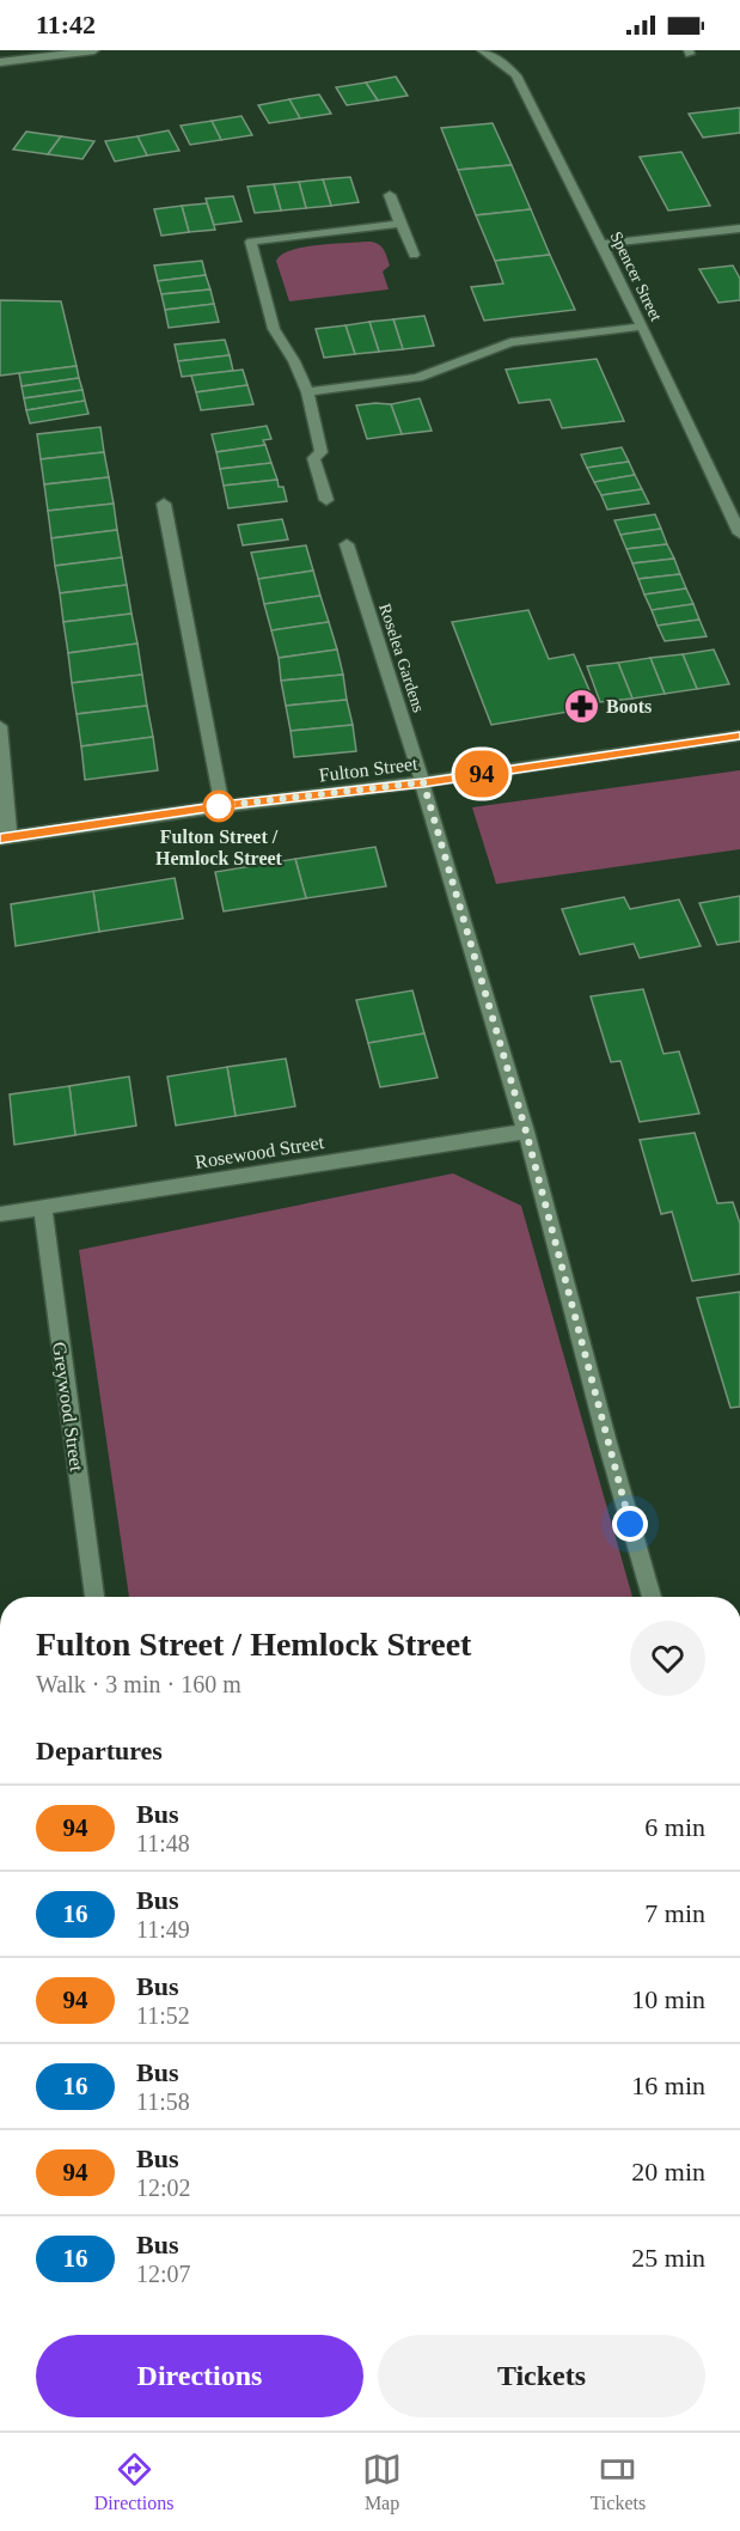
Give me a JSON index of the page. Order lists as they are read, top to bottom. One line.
{"streets":{"street":["Spencer Street","Roselea Gardens","Fulton Street","Rosewood Street","Greywood Street"]},"crossings":[["Roselea Gardens","Fulton Street"],["Roselea Gardens","Rosewood Street"],["Rosewood Street","Greywood Street"]],"places":{"pharmacy":["Boots"],"other":["Fulton Street / Hemlock Street"]},"lines":["bus line 94"],"page":{"status":"11:42","on_map":"94","heading":[["Fulton Street / Hemlock Street","Walk · 3 min · 160 m"],"Departures"],"list":[{"mark":"94","name":"Bus","note":"11:48","value":"6 min"},{"mark":"16","name":"Bus","note":"11:49","value":"7 min"},{"mark":"94","name":"Bus","note":"11:52","value":"10 min"},{"mark":"16","name":"Bus","note":"11:58","value":"16 min"},{"mark":"94","name":"Bus","note":"12:02","value":"20 min"},{"mark":"16","name":"Bus","note":"12:07","value":"25 min"}],"buttons":["Directions","Tickets"],"tabs":["Directions","Map","Tickets"]}}
